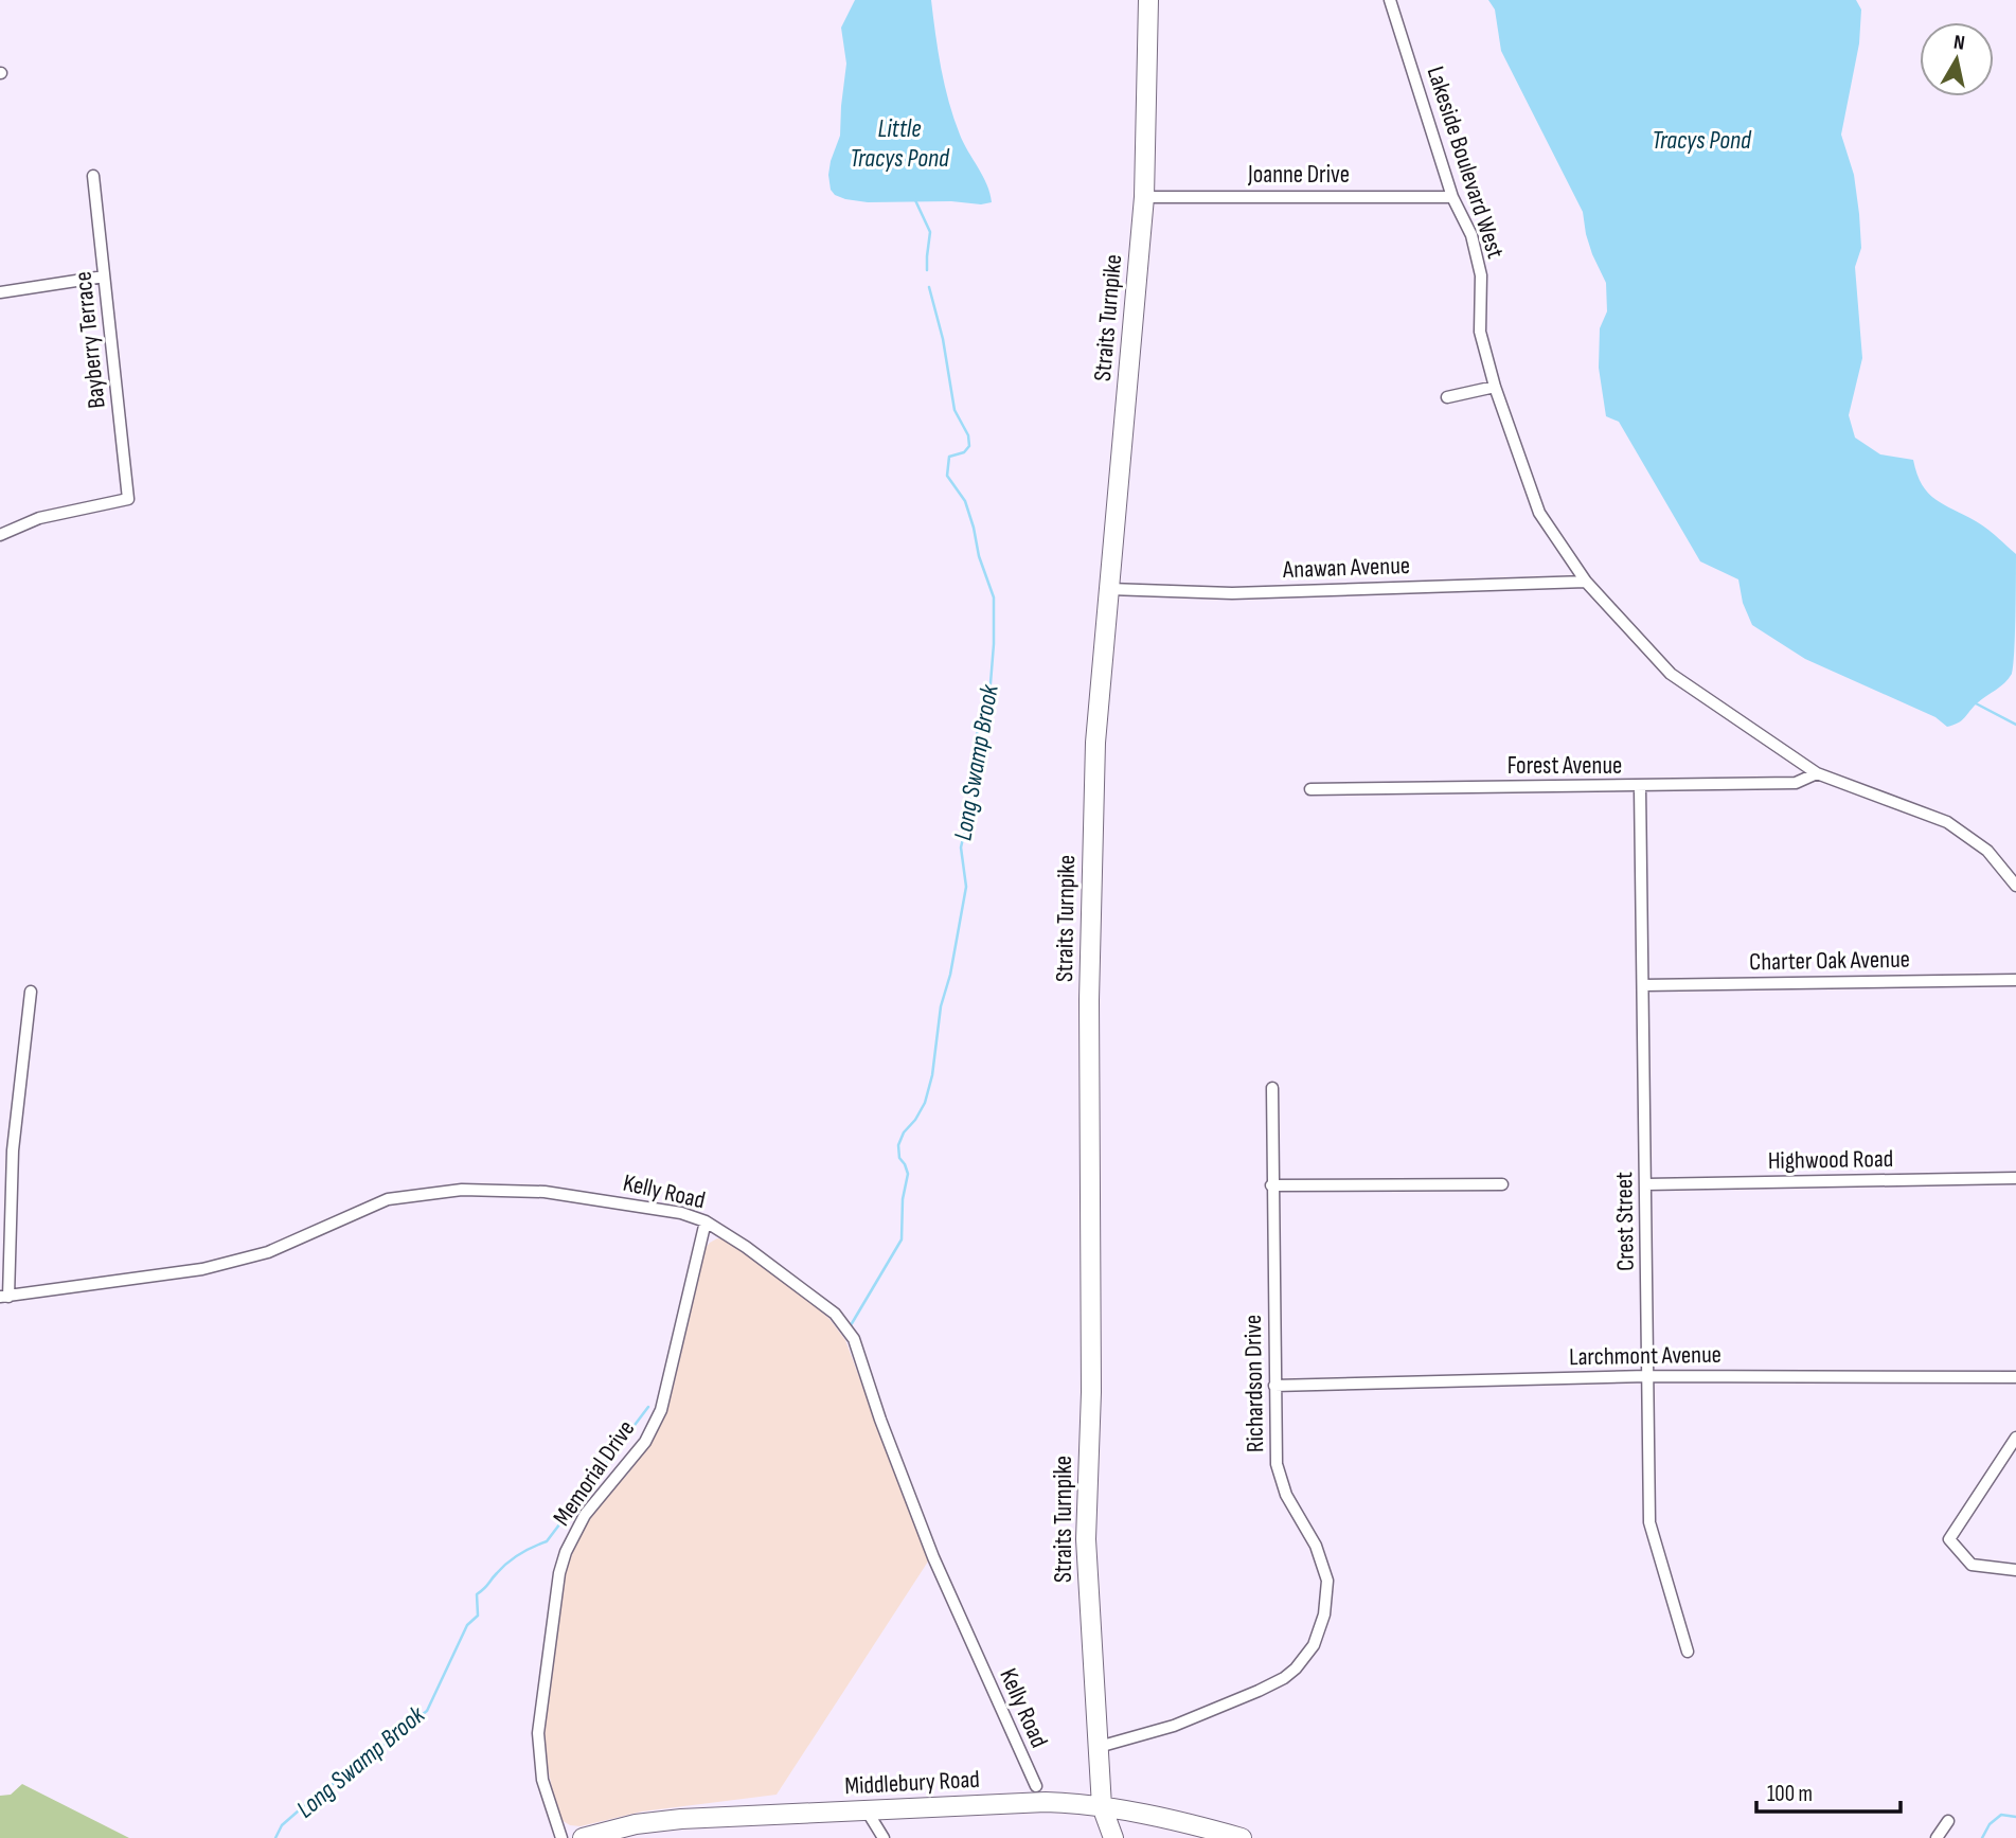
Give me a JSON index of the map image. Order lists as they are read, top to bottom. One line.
{"streets":{"main road":["Straits Turnpike","Middlebury Road"],"street":["Lakeside Boulevard West","Joanne Drive","Bayberry Terrace","Anawan Avenue","Forest Avenue","Charter Oak Avenue","Highwood Road","Kelly Road","Crest Street","Larchmont Avenue","Richardson Drive","Memorial Drive"]},"crossings":[["Lakeside Boulevard West","Joanne Drive"],["Lakeside Boulevard West","Anawan Avenue"],["Lakeside Boulevard West","Forest Avenue"],["Joanne Drive","Straits Turnpike"],["Straits Turnpike","Anawan Avenue"],["Straits Turnpike","Richardson Drive"],["Straits Turnpike","Middlebury Road"],["Forest Avenue","Crest Street"],["Charter Oak Avenue","Crest Street"],["Highwood Road","Crest Street"],["Kelly Road","Memorial Drive"],["Crest Street","Larchmont Avenue"],["Larchmont Avenue","Richardson Drive"]],"water":["Little Tracys Pond","Tracys Pond","Long Swamp Brook"],"scale_bar":"100 m","north":"top"}
